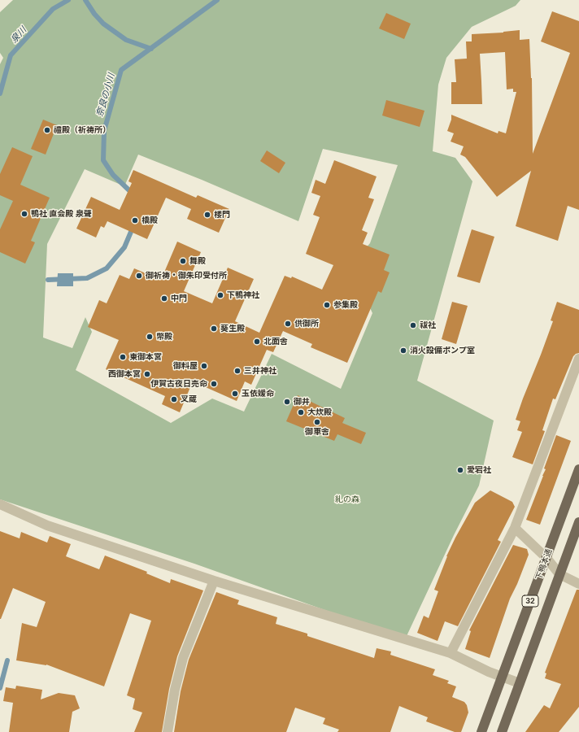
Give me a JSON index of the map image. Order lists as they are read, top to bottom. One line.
{"streets":{"main road":["下鴨本通","32"]},"water":["泉川","奈良の小川"],"parks":["糺の森"],"places":["禮殿（祈祷所）","鴨社 直会殿 泉聲","楼門","橋殿","舞殿","御祈祷・御朱印受付所","下鴨神社","中門","参集殿","供御所","祓社","葵生殿","幣殿","北面舎","消火設備ポンプ室","東御本宮","御料屋","三井神社","西御本宮","伊賀古夜日売命","玉依媛命","叉蔵","御井","大炊殿","御車舎","愛宕社"]}
